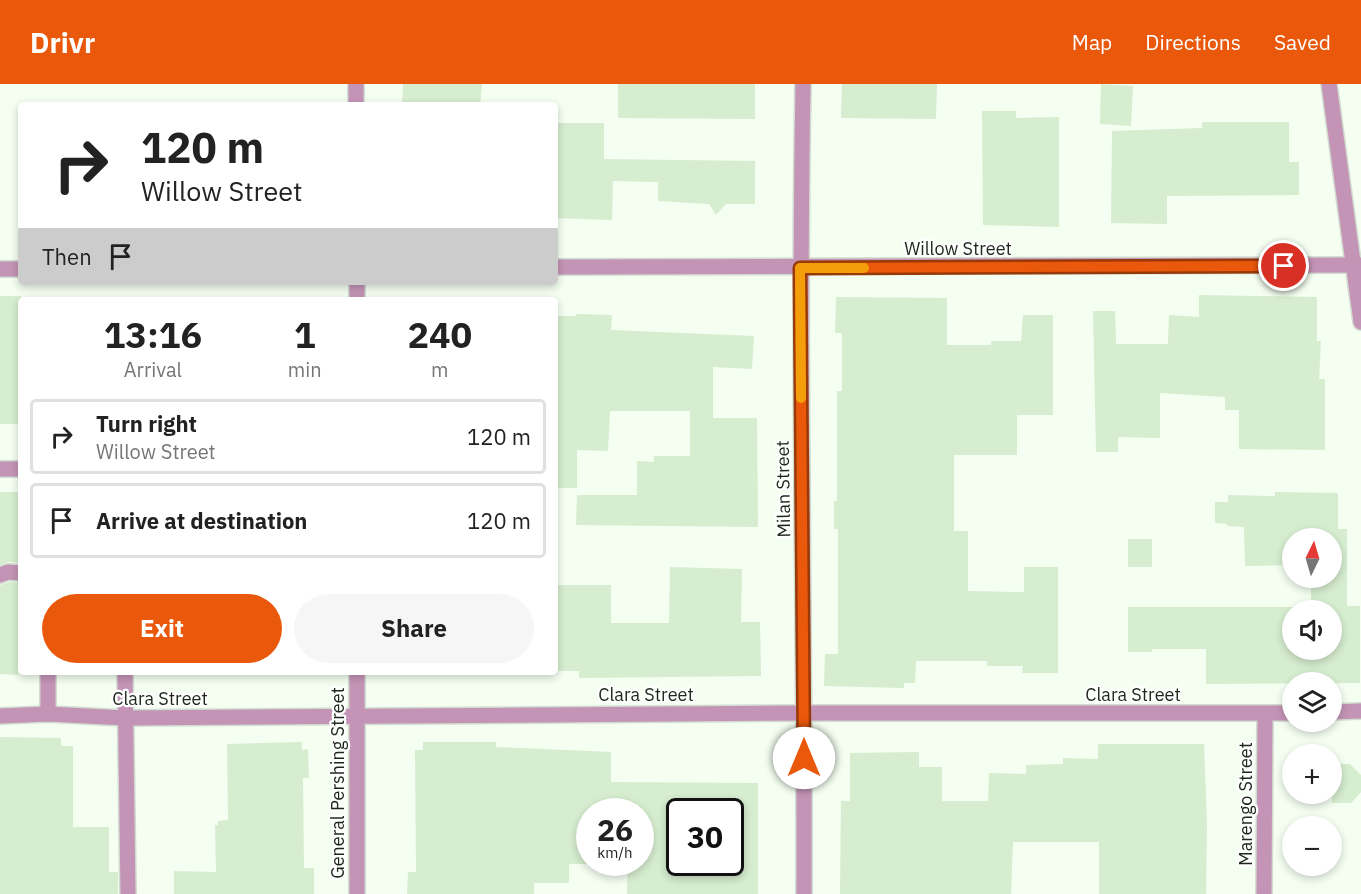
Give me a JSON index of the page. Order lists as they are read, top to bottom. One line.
{"streets":{"street":["Willow Street","Milan Street","Clara Street","General Pershing Street","Marengo Street"]},"crossings":[["Willow Street","Milan Street"],["Milan Street","Clara Street"],["Clara Street","General Pershing Street"],["Clara Street","Marengo Street"]],"north":"top","page":{"header":"Drivr","nav":["Map","Directions","Saved"],"turn":["120 m","Willow Street"],"then":"Then","eta":["13:16","Arrival","1","min","240","m"],"list":[{"name":"Turn right","note":"Willow Street","value":"120 m"},{"name":"Arrive at destination","value":"120 m"}],"map_buttons":["+","−"],"buttons":["Exit","Share"],"speed":"26 km/h","limit":"30"}}
